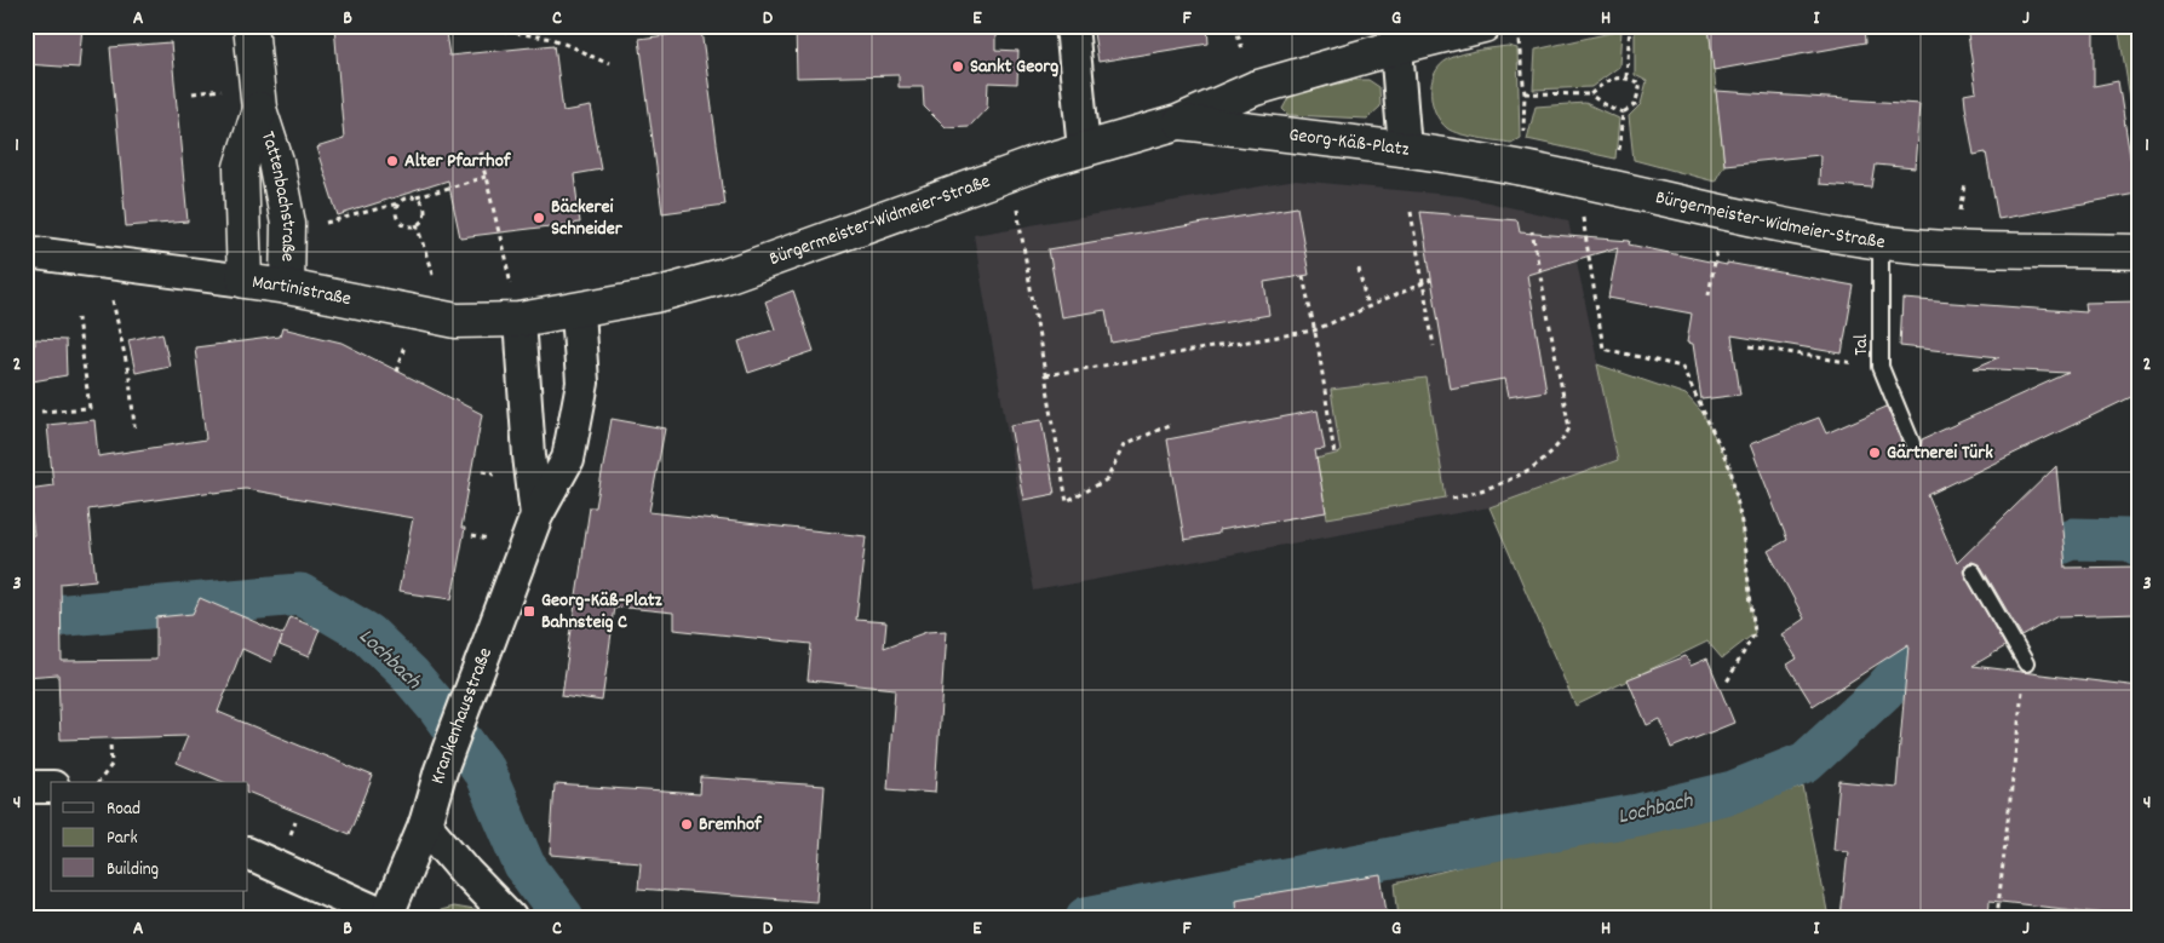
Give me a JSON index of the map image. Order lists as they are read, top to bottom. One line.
{"streets":{"street":["Georg-Käß-Platz","Tattenbachstraße","Bürgermeister-Widmeier-Straße","Martinistraße","Krankenhausstraße"],"lane":["Tal"]},"crossings":[["Georg-Käß-Platz","Bürgermeister-Widmeier-Straße"],["Tattenbachstraße","Martinistraße"],["Bürgermeister-Widmeier-Straße","Martinistraße"],["Bürgermeister-Widmeier-Straße","Tal"],["Bürgermeister-Widmeier-Straße","Krankenhausstraße"],["Martinistraße","Krankenhausstraße"]],"water":["Lochbach"],"places":{"other":["Sankt Georg","Alter Pfarrhof","Bäckerei Schneider","Gärtnerei Türk","Bremhof"],"transit":["Georg-Käß-Platz Bahnsteig C"]},"legend":["Road","Park","Building"],"grid":{"columns":["A","B","C","D","E","F","G","H","I","J"],"rows":["1","2","3","4"]}}
